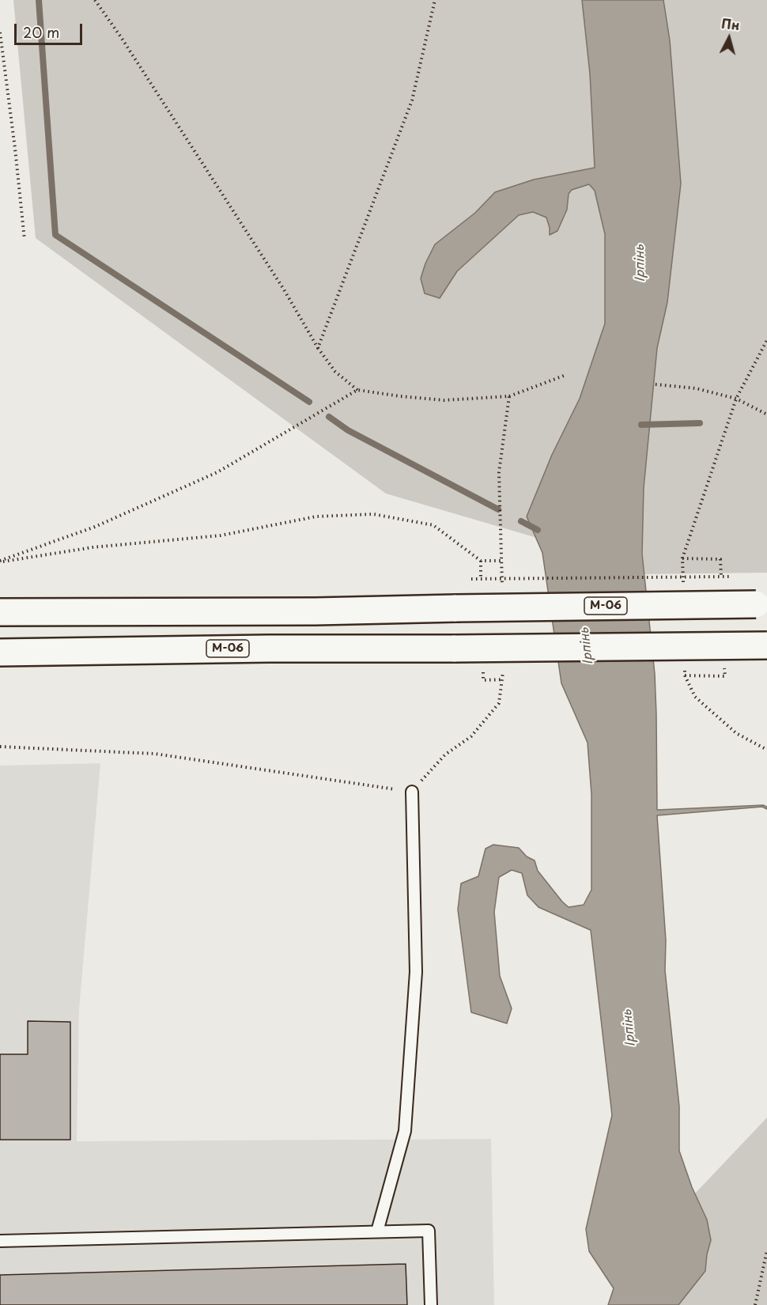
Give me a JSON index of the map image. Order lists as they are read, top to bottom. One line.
{"streets":{"highway":["М-06"]},"water":["Ірпінь"],"scale_bar":"20 m","north":"top"}
